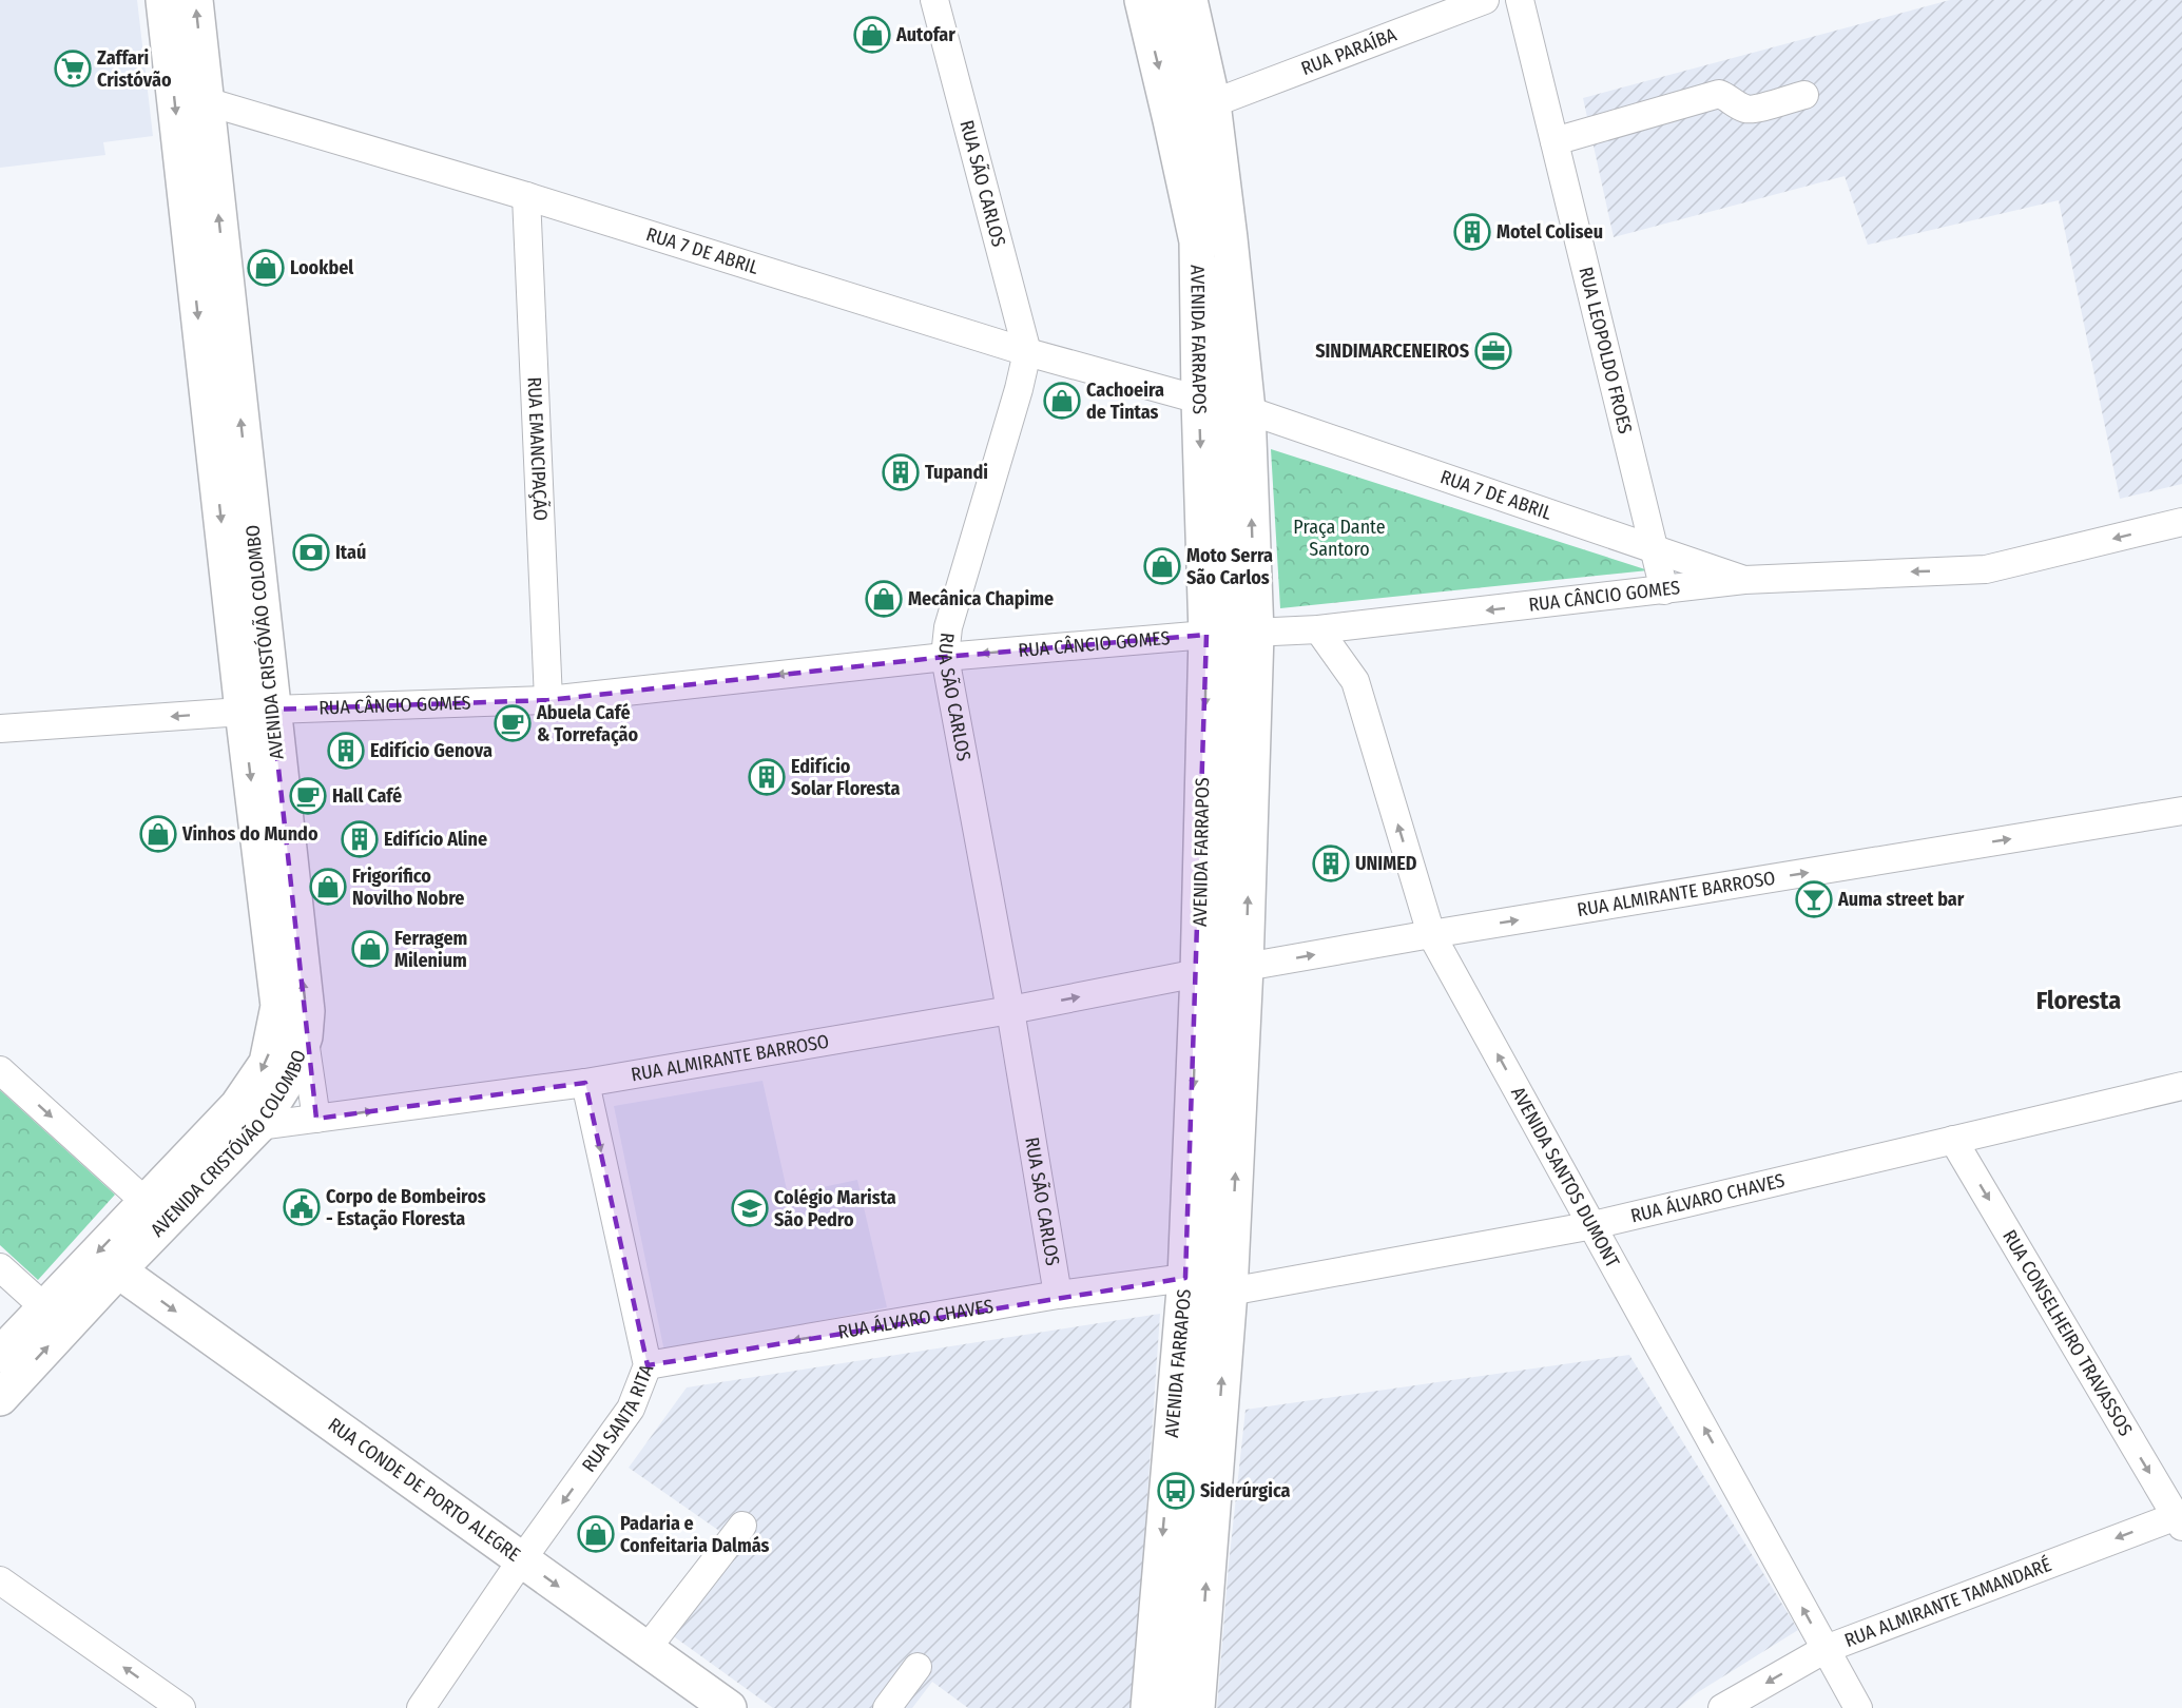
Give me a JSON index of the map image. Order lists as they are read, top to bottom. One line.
{"streets":{"main road":["AVENIDA FARRAPOS","AVENIDA CRISTÓVÃO COLOMBO","RUA CONDE DE PORTO ALEGRE"],"street":["RUA PARAÍBA","RUA SÃO CARLOS","RUA 7 DE ABRIL","RUA LEOPOLDO FROES","RUA EMANCIPAÇÃO","RUA CÂNCIO GOMES","RUA ALMIRANTE BARROSO","AVENIDA SANTOS DUMONT","RUA ÁLVARO CHAVES","RUA CONSELHEIRO TRAVASSOS","RUA SANTA RITA","RUA ALMIRANTE TAMANDARÉ"]},"crossings":[["RUA PARAÍBA","AVENIDA FARRAPOS"],["RUA SÃO CARLOS","RUA 7 DE ABRIL"],["RUA SÃO CARLOS","RUA CÂNCIO GOMES"],["RUA SÃO CARLOS","RUA ALMIRANTE BARROSO"],["RUA SÃO CARLOS","RUA ÁLVARO CHAVES"],["RUA 7 DE ABRIL","AVENIDA FARRAPOS"],["RUA 7 DE ABRIL","RUA LEOPOLDO FROES"],["RUA 7 DE ABRIL","RUA EMANCIPAÇÃO"],["RUA 7 DE ABRIL","RUA CÂNCIO GOMES"],["RUA 7 DE ABRIL","AVENIDA CRISTÓVÃO COLOMBO"],["AVENIDA FARRAPOS","RUA CÂNCIO GOMES"],["AVENIDA FARRAPOS","RUA ALMIRANTE BARROSO"],["AVENIDA FARRAPOS","RUA ÁLVARO CHAVES"],["RUA LEOPOLDO FROES","RUA CÂNCIO GOMES"],["RUA EMANCIPAÇÃO","RUA CÂNCIO GOMES"],["RUA CÂNCIO GOMES","AVENIDA CRISTÓVÃO COLOMBO"],["RUA CÂNCIO GOMES","AVENIDA SANTOS DUMONT"],["AVENIDA CRISTÓVÃO COLOMBO","RUA ALMIRANTE BARROSO"],["AVENIDA CRISTÓVÃO COLOMBO","RUA CONDE DE PORTO ALEGRE"],["RUA ALMIRANTE BARROSO","AVENIDA SANTOS DUMONT"],["RUA ALMIRANTE BARROSO","RUA SANTA RITA"],["AVENIDA SANTOS DUMONT","RUA ÁLVARO CHAVES"],["AVENIDA SANTOS DUMONT","RUA ALMIRANTE TAMANDARÉ"],["RUA ÁLVARO CHAVES","RUA CONSELHEIRO TRAVASSOS"],["RUA ÁLVARO CHAVES","RUA SANTA RITA"],["RUA CONSELHEIRO TRAVASSOS","RUA ALMIRANTE TAMANDARÉ"],["RUA SANTA RITA","RUA CONDE DE PORTO ALEGRE"]],"one_way":["RUA CÂNCIO GOMES","RUA ALMIRANTE BARROSO","AVENIDA SANTOS DUMONT","RUA CONSELHEIRO TRAVASSOS","RUA SANTA RITA","RUA CONDE DE PORTO ALEGRE","RUA ALMIRANTE TAMANDARÉ"],"districts":["Floresta"],"parks":["Praça Dante Santoro"],"places":{"shop":["Autofar","Lookbel","Cachoeira de Tintas","Moto Serra São Carlos","Mecânica Chapime","Vinhos do Mundo","Frigorífico Novilho Nobre","Ferragem Milenium","Padaria e Confeitaria Dalmás"],"supermarket":["Zaffari Cristóvão"],"building":["Motel Coliseu","Tupandi","Edifício Genova","Edifício Solar Floresta","Edifício Aline","UNIMED"],"office":["SINDIMARCENEIROS"],"bank":["Itaú"],"cafe":["Abuela Café & Torrefação","Hall Café"],"bar":["Auma street bar"],"public building":["Corpo de Bombeiros - Estação Floresta"],"school or university":["Colégio Marista São Pedro"],"bus stop":["Siderúrgica"]}}
